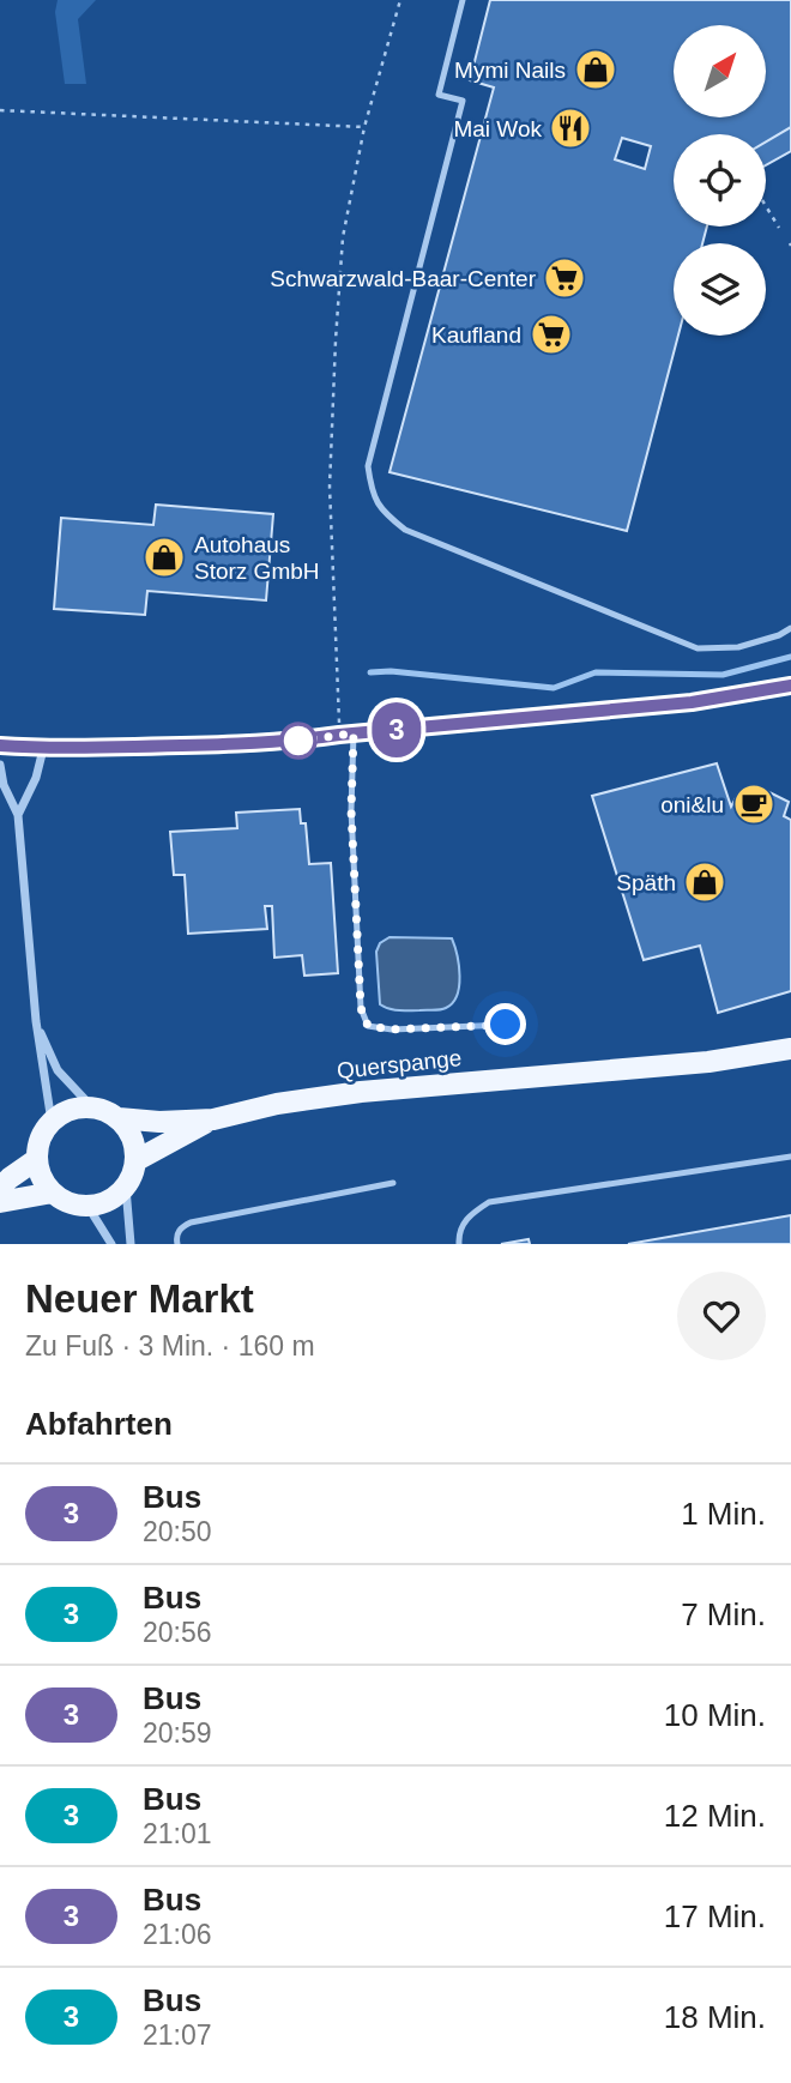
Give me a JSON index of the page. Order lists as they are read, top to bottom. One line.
{"streets":{"main road":["Querspange"]},"places":{"shop":["Mymi Nails","Autohaus Storz GmbH","Späth"],"restaurant":["Mai Wok"],"supermarket":["Schwarzwald-Baar-Center","Kaufland"],"cafe":["oni&lu"]},"lines":["bus line 3"],"north":"top right","page":{"on_map":"3","heading":[["Neuer Markt","Zu Fuß · 3 Min. · 160 m"],"Abfahrten"],"list":[{"mark":"3","name":"Bus","note":"20:50","value":"1 Min."},{"mark":"3","name":"Bus","note":"20:56","value":"7 Min."},{"mark":"3","name":"Bus","note":"20:59","value":"10 Min."},{"mark":"3","name":"Bus","note":"21:01","value":"12 Min."},{"mark":"3","name":"Bus","note":"21:06","value":"17 Min."},{"mark":"3","name":"Bus","note":"21:07","value":"18 Min."}]}}
